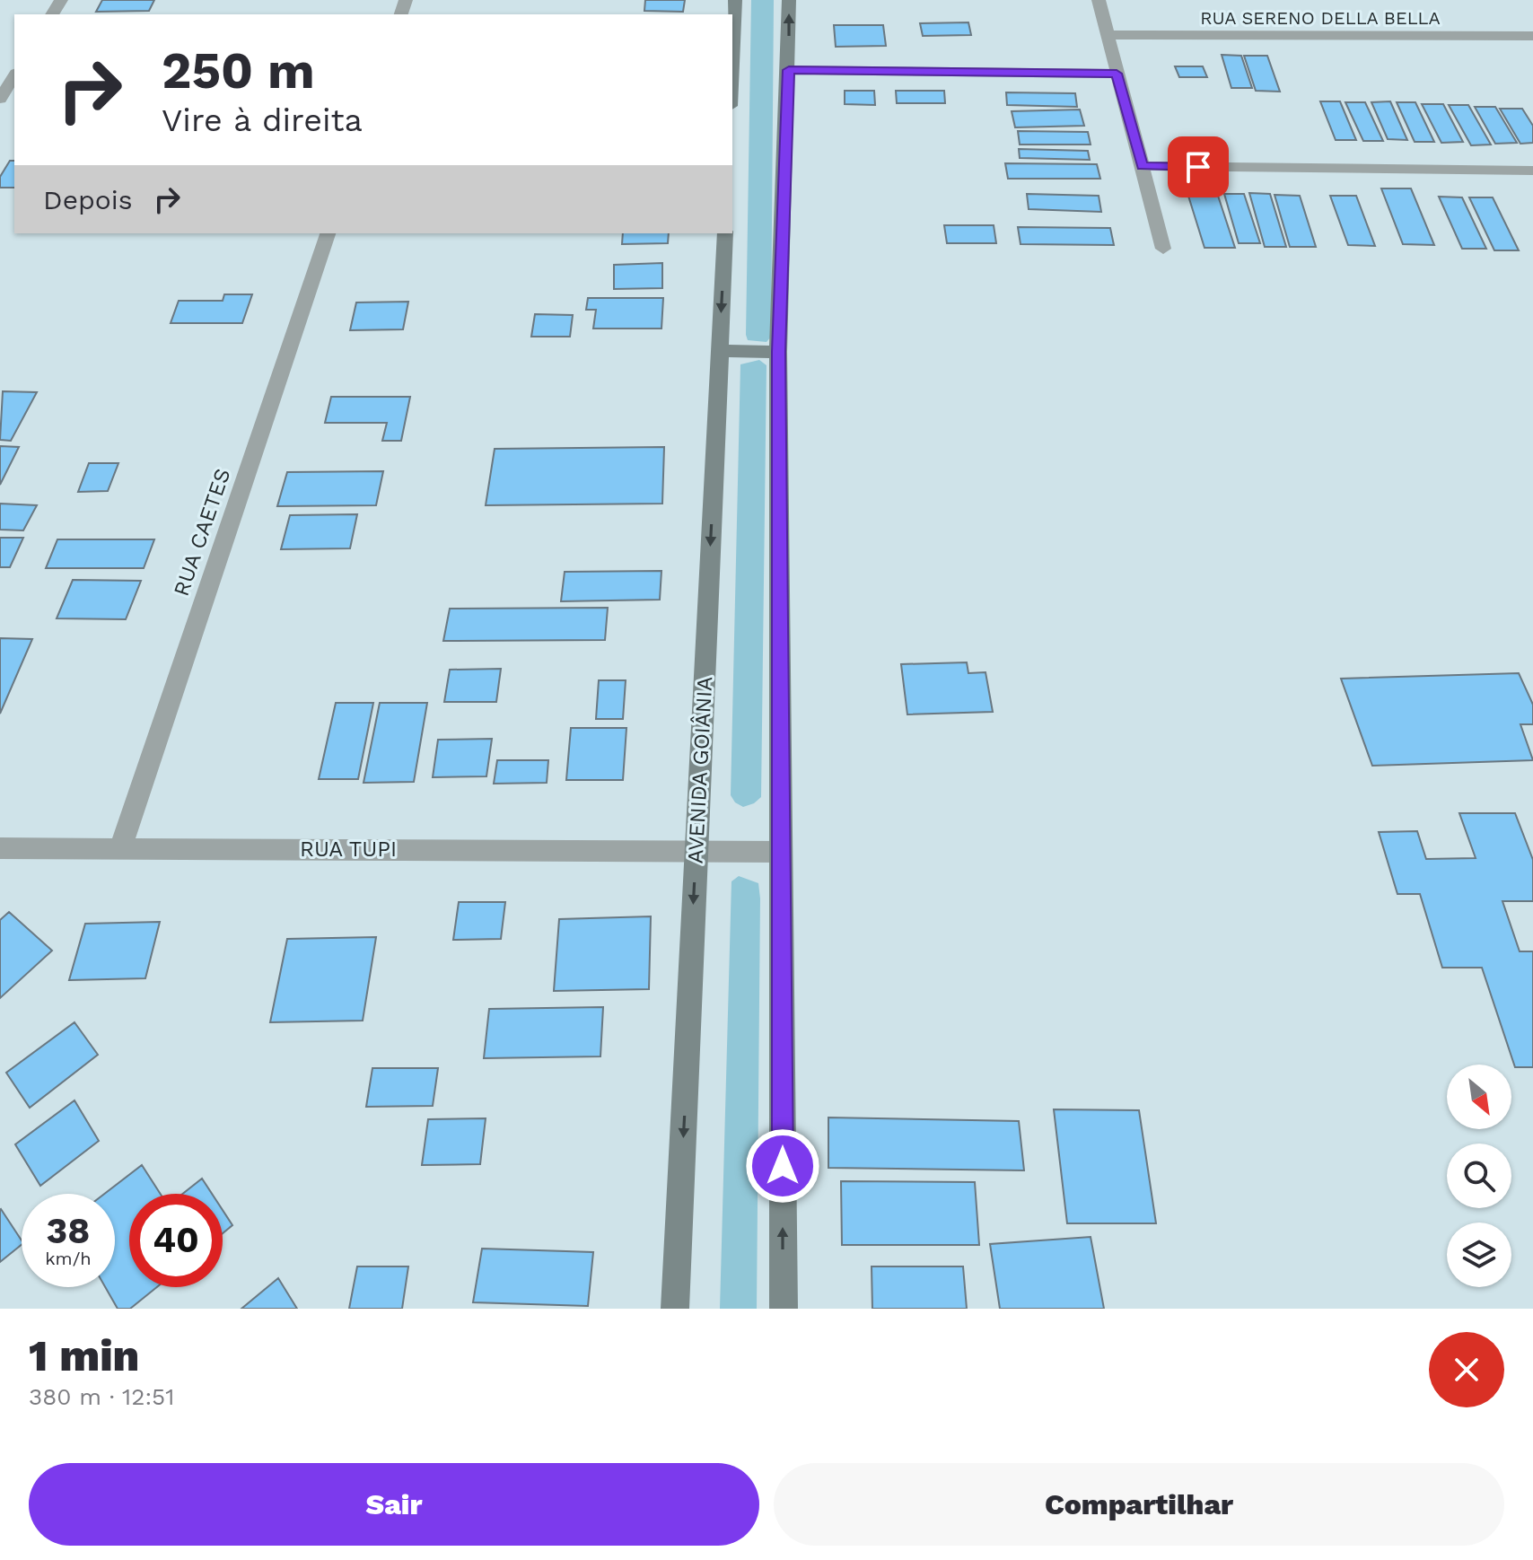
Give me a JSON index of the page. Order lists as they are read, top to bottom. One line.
{"streets":{"street":["RUA SERENO DELLA BELLA","RUA CAETES","AVENIDA GOIÂNIA","RUA TUPI"]},"crossings":[["RUA CAETES","RUA TUPI"],["AVENIDA GOIÂNIA","RUA TUPI"]],"north":"bottom right","page":{"turn":["250 m","Vire à direita"],"then":"Depois","speed":"38 km/h","limit":"40","heading":["1 min","380 m · 12:51"],"buttons":["Sair","Compartilhar"]}}
